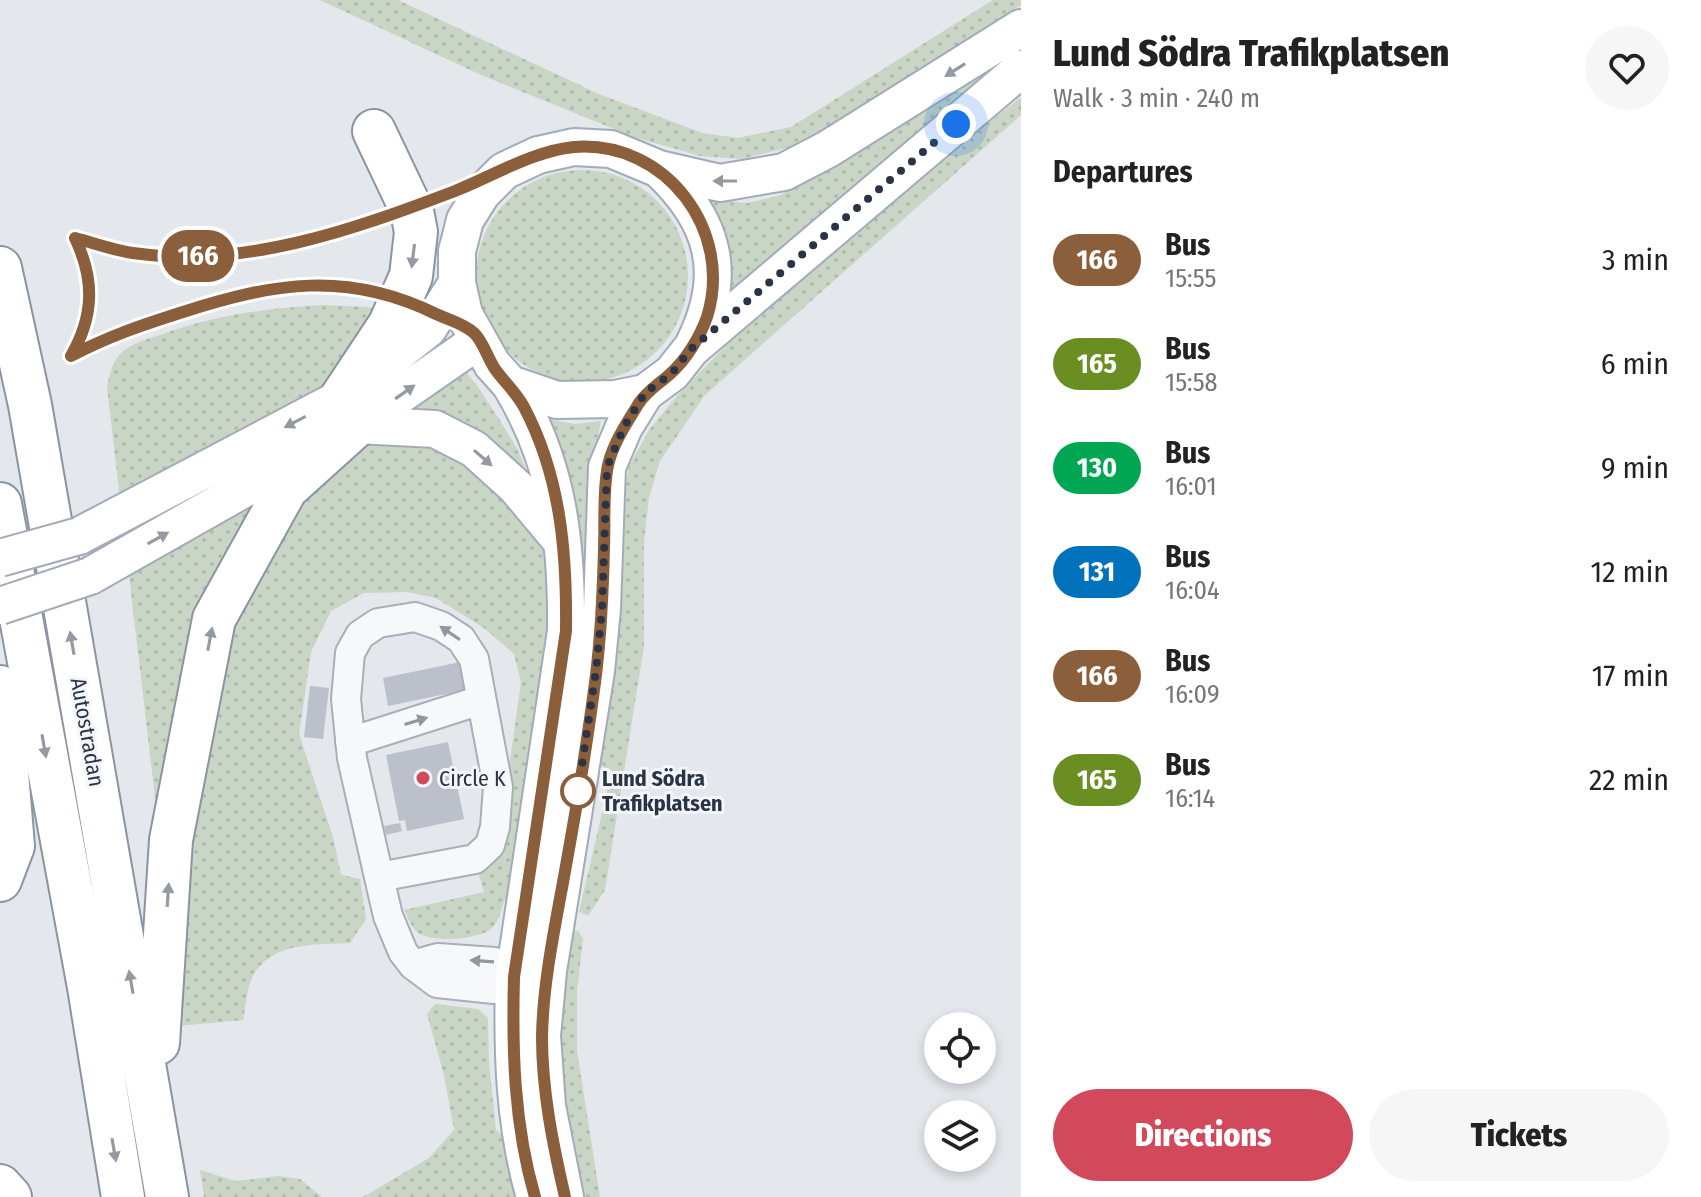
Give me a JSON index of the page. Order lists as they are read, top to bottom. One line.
{"streets":{"highway":["Autostradan"]},"places":["Circle K","Lund Södra Trafikplatsen"],"lines":["bus line 166"],"page":{"on_map":"166","heading":[["Lund Södra Trafikplatsen","Walk · 3 min · 240 m"],"Departures"],"list":[{"mark":"166","name":"Bus","note":"15:55","value":"3 min"},{"mark":"165","name":"Bus","note":"15:58","value":"6 min"},{"mark":"130","name":"Bus","note":"16:01","value":"9 min"},{"mark":"131","name":"Bus","note":"16:04","value":"12 min"},{"mark":"166","name":"Bus","note":"16:09","value":"17 min"},{"mark":"165","name":"Bus","note":"16:14","value":"22 min"}],"buttons":["Directions","Tickets"]}}
